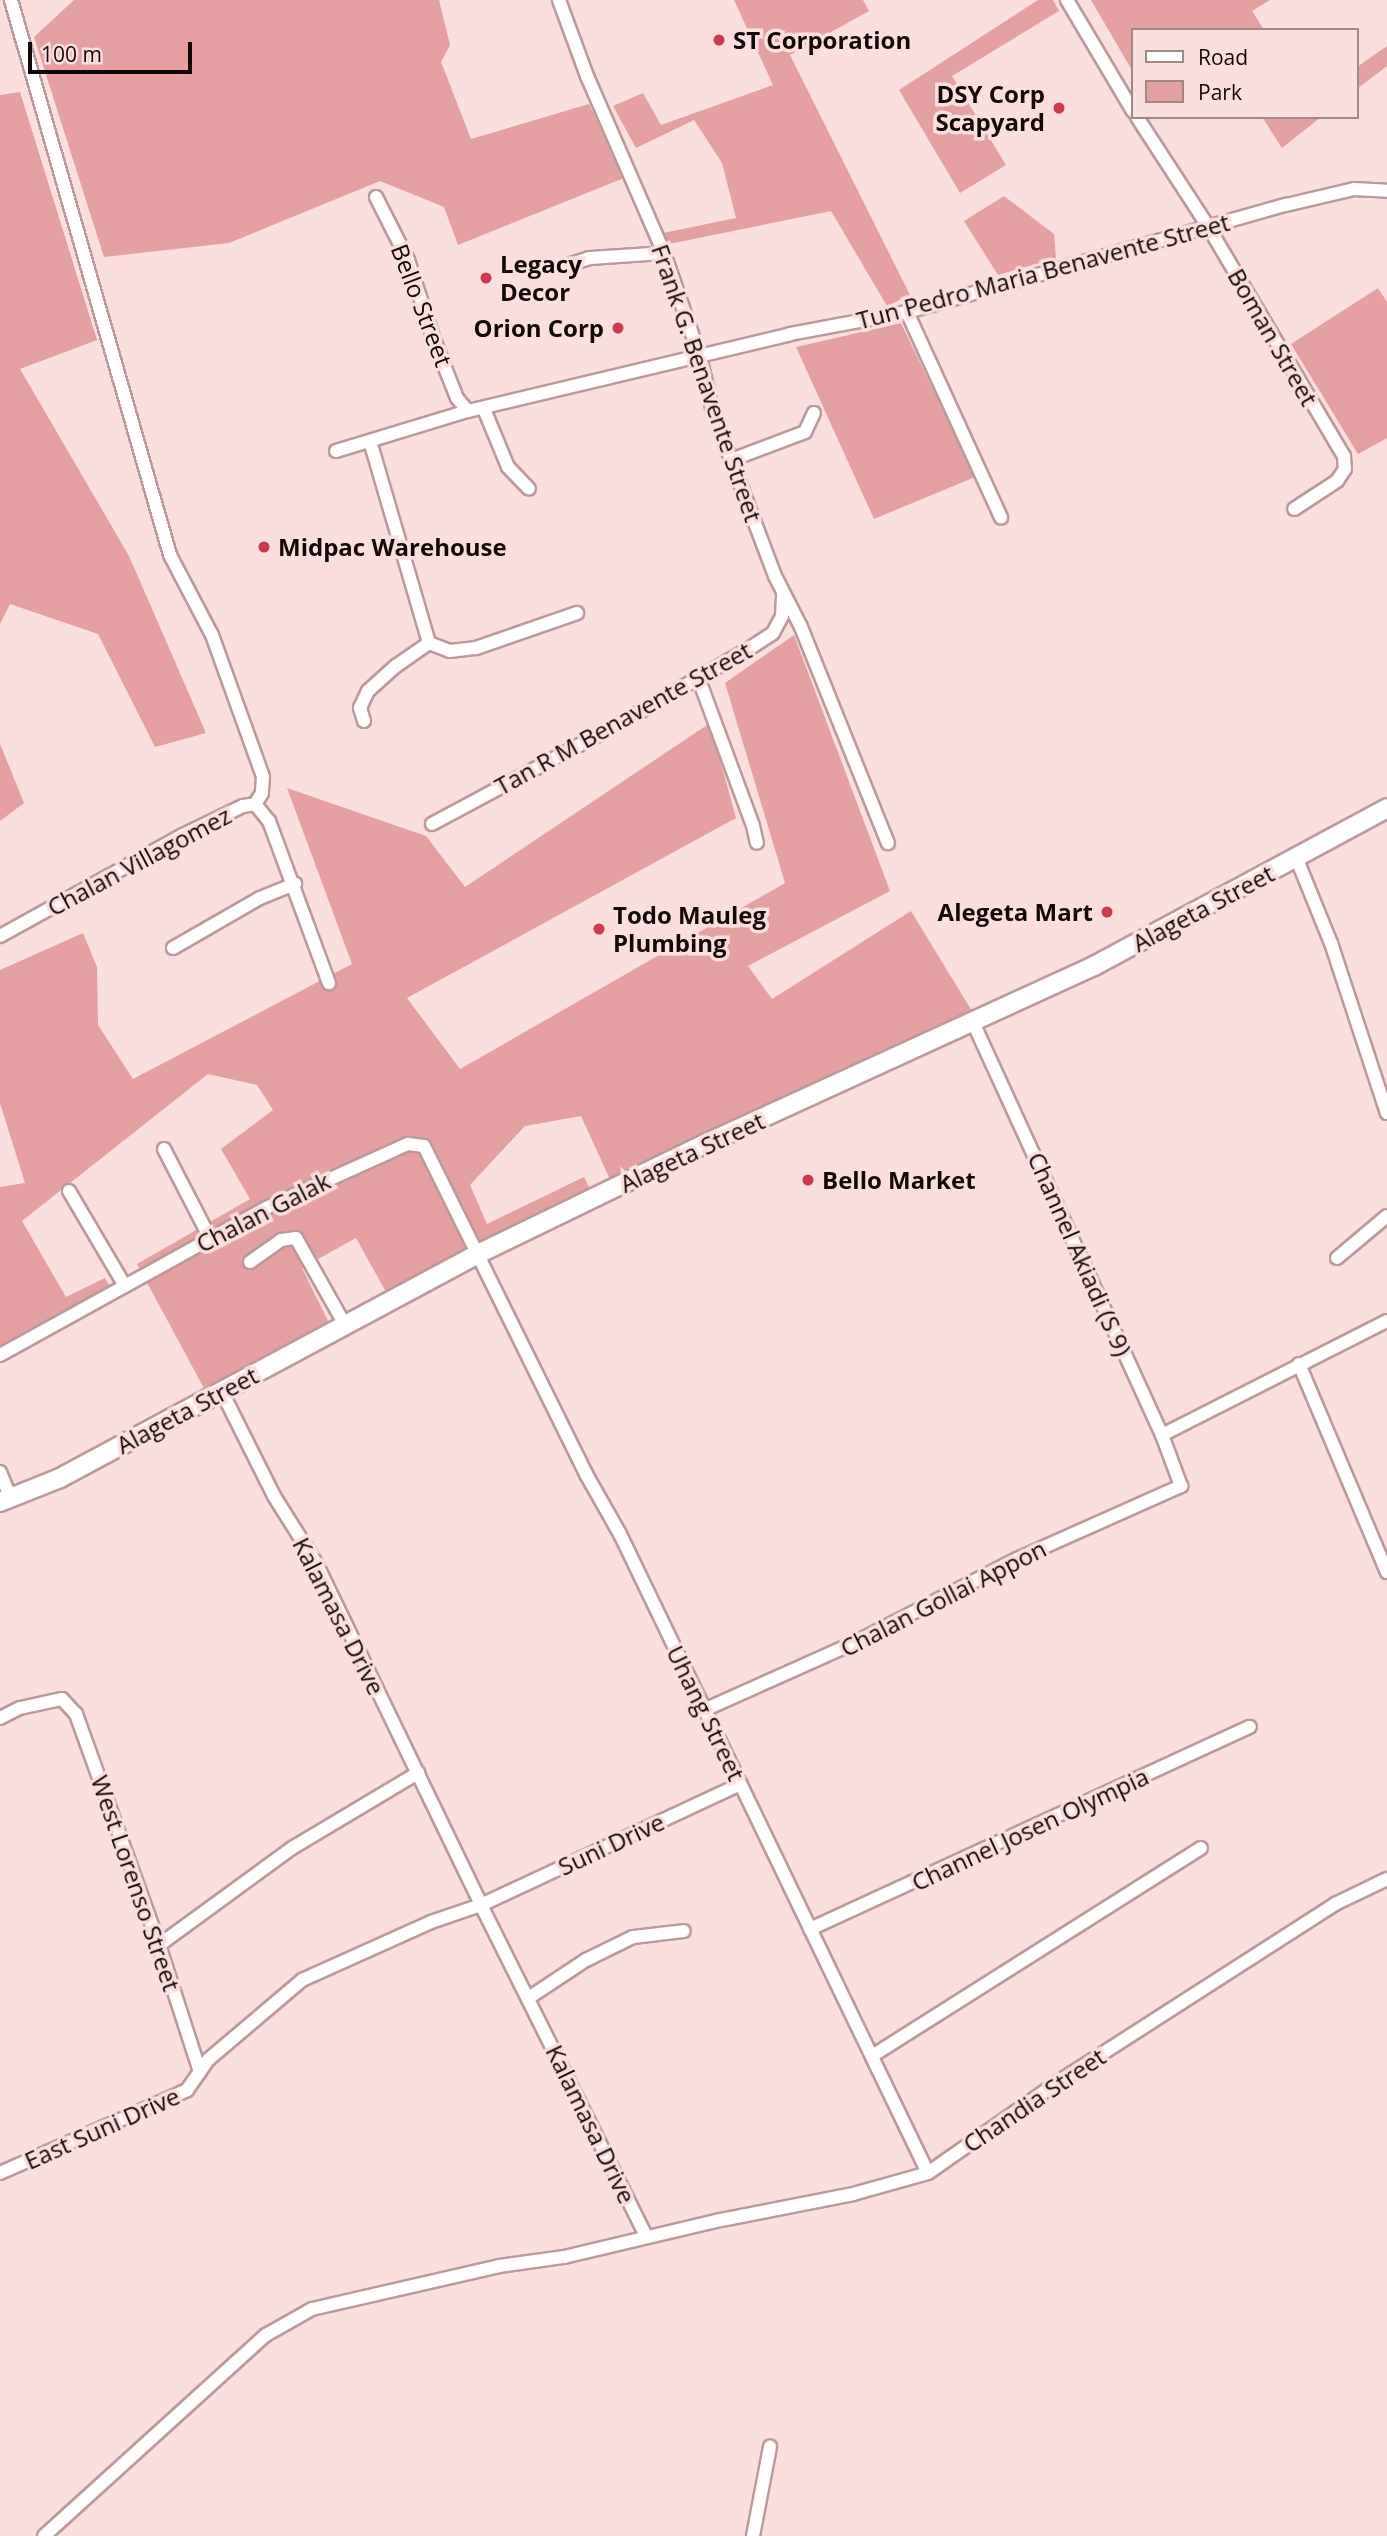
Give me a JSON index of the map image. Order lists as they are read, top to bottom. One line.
{"streets":{"main road":["Alageta Street"],"street":["Tun Pedro Maria Benavente Street","Bello Street","Boman Street","Frank G. Benavente Street","Tan R M Benavente Street","Chalan Villagomez","Chalan Galak","Channel Akiadi (S 9)","Chalan Gollai Appon","Kalamasa Drive","Uhang Street","Channel Josen Olympia","Suni Drive","West Lorenso Street","Chandia Street","East Suni Drive"]},"crossings":[["Tun Pedro Maria Benavente Street","Bello Street"],["Tun Pedro Maria Benavente Street","Boman Street"],["Tun Pedro Maria Benavente Street","Frank G. Benavente Street"],["Frank G. Benavente Street","Tan R M Benavente Street"],["Alageta Street","Chalan Galak"],["Alageta Street","Channel Akiadi (S 9)"],["Alageta Street","Kalamasa Drive"],["Alageta Street","Uhang Street"],["Chalan Galak","Uhang Street"],["Channel Akiadi (S 9)","Chalan Gollai Appon"],["Chalan Gollai Appon","Uhang Street"],["Kalamasa Drive","Suni Drive"],["Kalamasa Drive","Chandia Street"],["Kalamasa Drive","East Suni Drive"],["Uhang Street","Channel Josen Olympia"],["Uhang Street","Suni Drive"],["Uhang Street","Chandia Street"],["Suni Drive","East Suni Drive"],["West Lorenso Street","East Suni Drive"]],"places":["ST Corporation","DSY Corp Scapyard","Legacy Decor","Orion Corp","Midpac Warehouse","Alegeta Mart","Todo Mauleg Plumbing","Bello Market"],"legend":["Road","Park"],"scale_bar":"100 m"}
